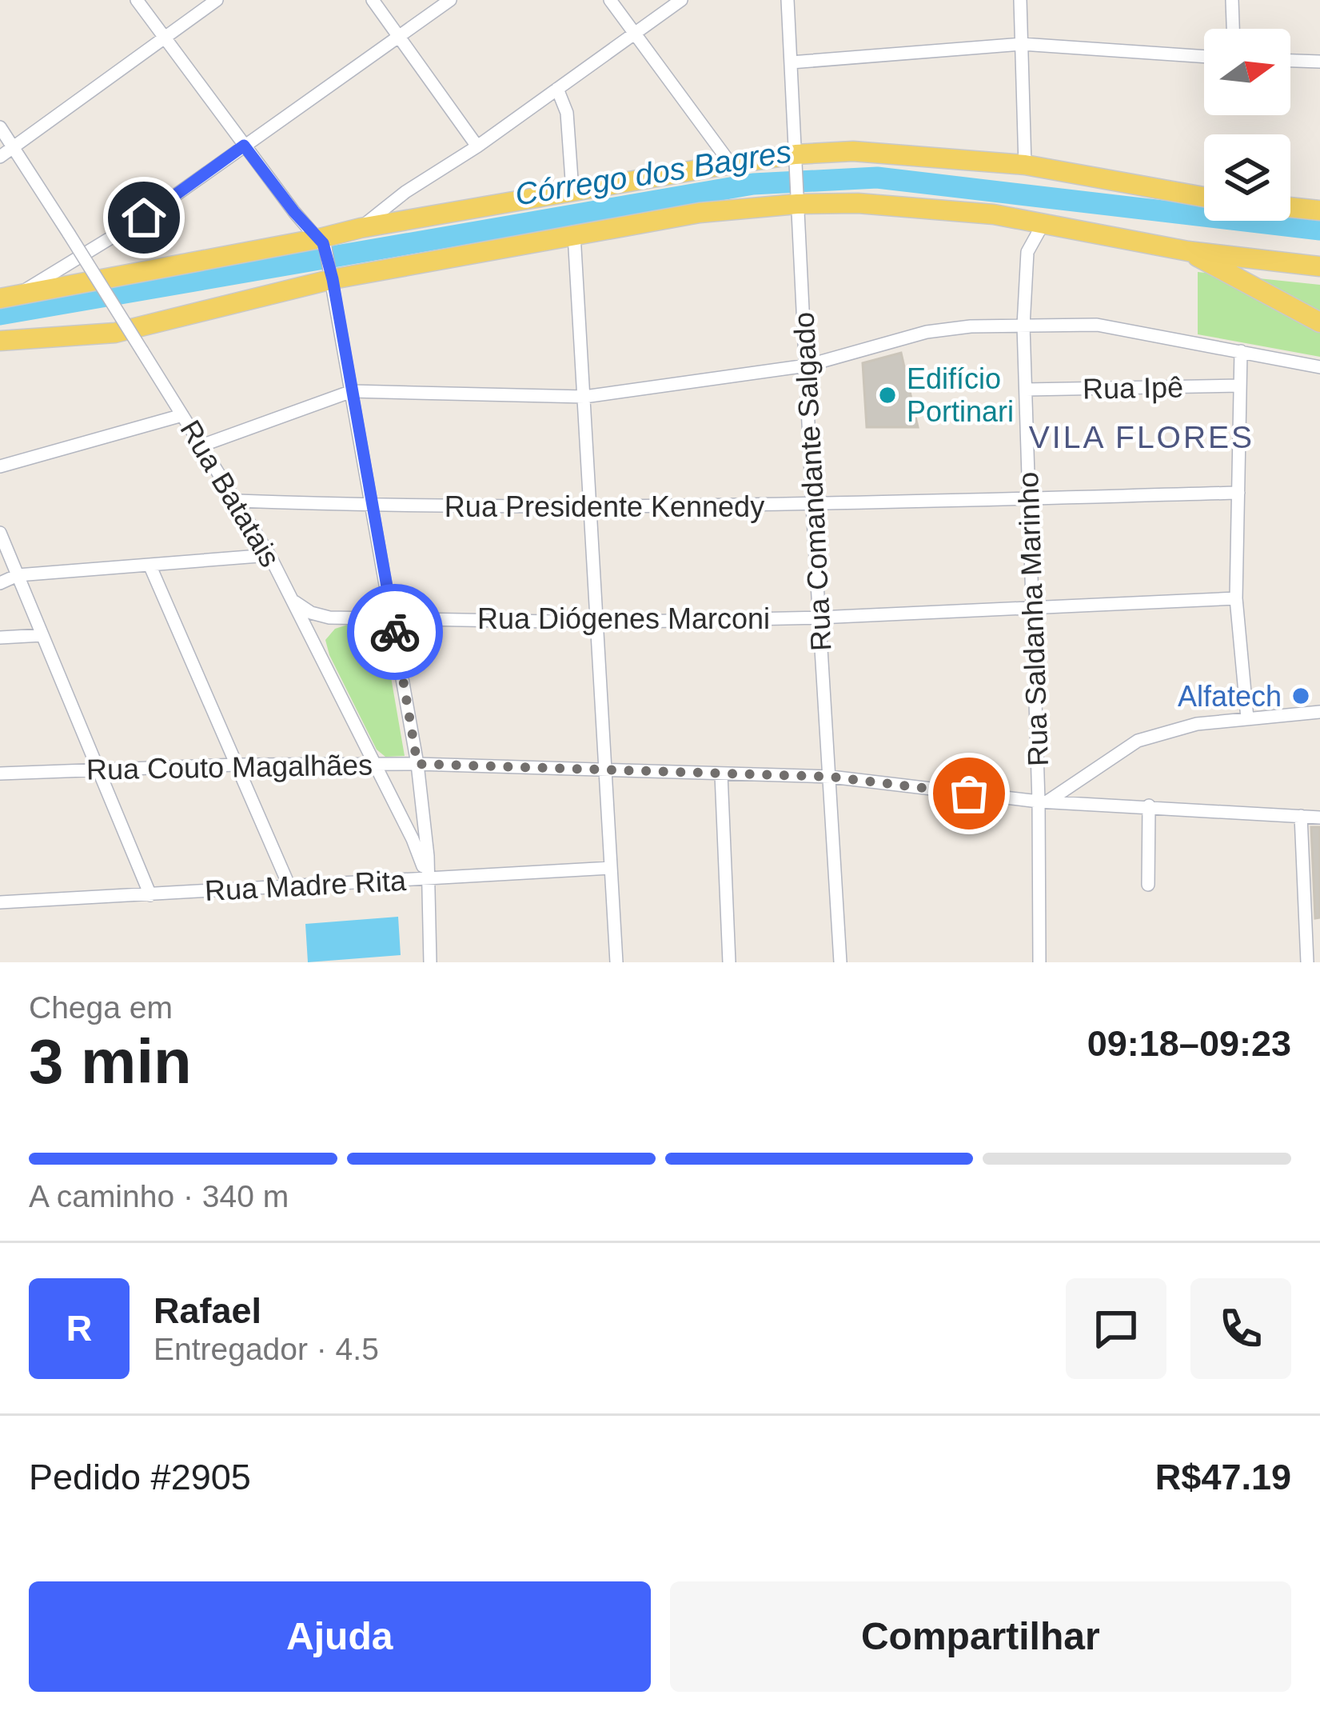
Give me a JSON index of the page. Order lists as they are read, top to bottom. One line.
{"streets":{"street":["Rua Ipê","Rua Comandante Salgado","Rua Batatais","Rua Presidente Kennedy","Rua Diógenes Marconi","Rua Saldanha Marinho","Rua Couto Magalhães","Rua Madre Rita"]},"crossings":[["Rua Ipê","Rua Saldanha Marinho"],["Rua Comandante Salgado","Rua Presidente Kennedy"],["Rua Comandante Salgado","Rua Diógenes Marconi"],["Rua Comandante Salgado","Rua Couto Magalhães"],["Rua Batatais","Rua Presidente Kennedy"],["Rua Batatais","Rua Diógenes Marconi"],["Rua Batatais","Rua Couto Magalhães"],["Rua Batatais","Rua Madre Rita"],["Rua Presidente Kennedy","Rua Saldanha Marinho"],["Rua Diógenes Marconi","Rua Saldanha Marinho"],["Rua Saldanha Marinho","Rua Couto Magalhães"]],"districts":["VILA FLORES"],"water":["Córrego dos Bagres"],"places":["Edifício Portinari","Alfatech"],"north":"right","page":{"heading":["3 min","Chega em","09:18–09:23"],"panel":["Rafael","Entregador · 4.5","Pedido #2905","R$47.19"],"bar":"A caminho · 340 m","round":"R","buttons":["Ajuda","Compartilhar"]}}
